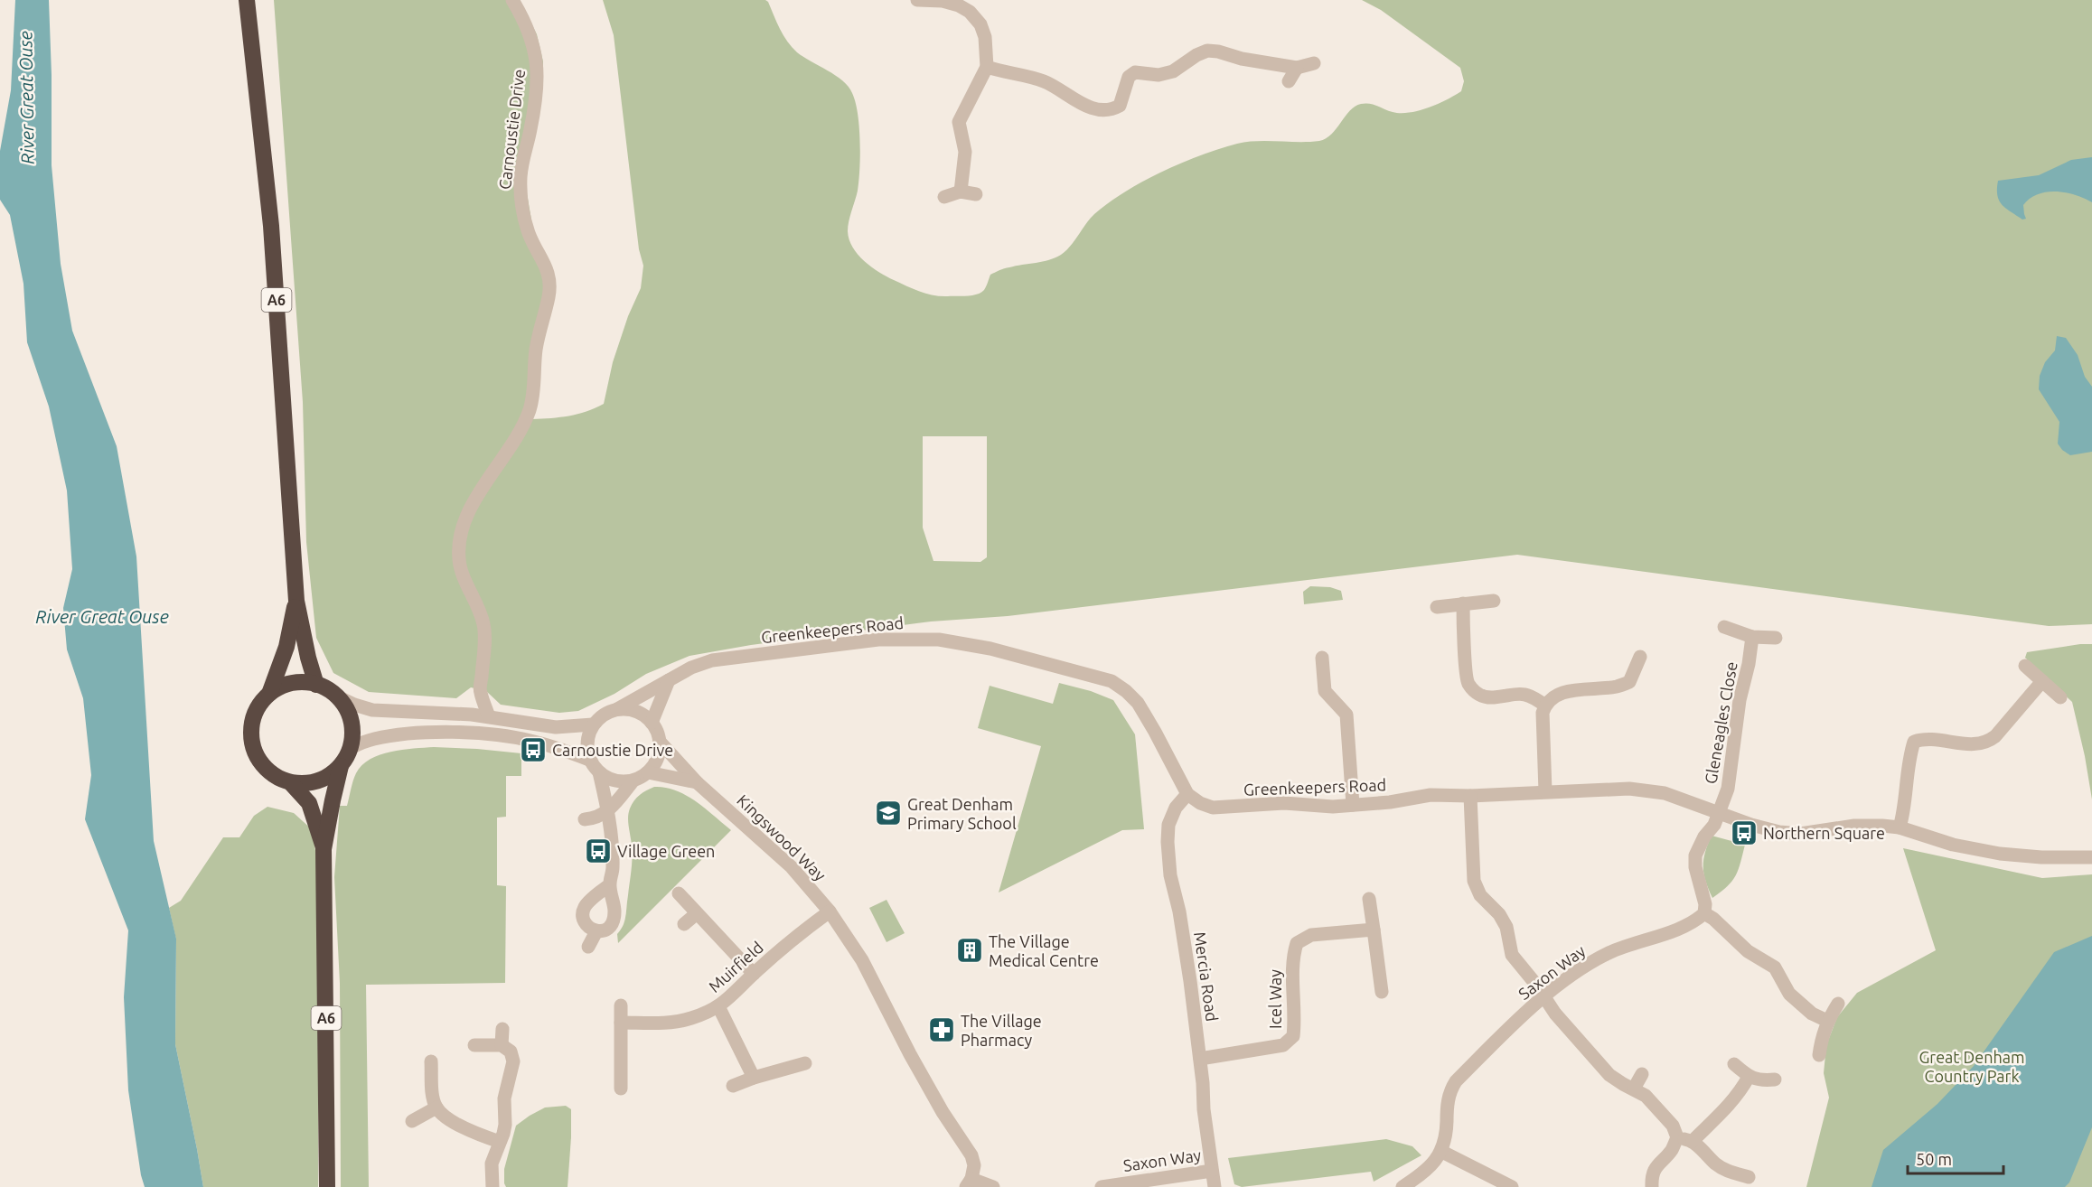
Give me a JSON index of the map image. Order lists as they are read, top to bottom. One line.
{"streets":{"highway":["A6"],"street":["Carnoustie Drive","Greenkeepers Road","Gleneagles Close","Kingswood Way","Muirfield","Saxon Way","Mercia Road","Icel Way"]},"crossings":[["Greenkeepers Road","Gleneagles Close"],["Greenkeepers Road","Kingswood Way"],["Greenkeepers Road","Mercia Road"],["Kingswood Way","Muirfield"],["Saxon Way","Mercia Road"],["Mercia Road","Icel Way"]],"water":["River Great Ouse"],"parks":["Great Denham Country Park"],"places":{"bus stop":["Carnoustie Drive","Northern Square","Village Green"],"school or university":["Great Denham Primary School"],"building":["The Village Medical Centre"],"pharmacy":["The Village Pharmacy"]},"scale_bar":"50 m"}
